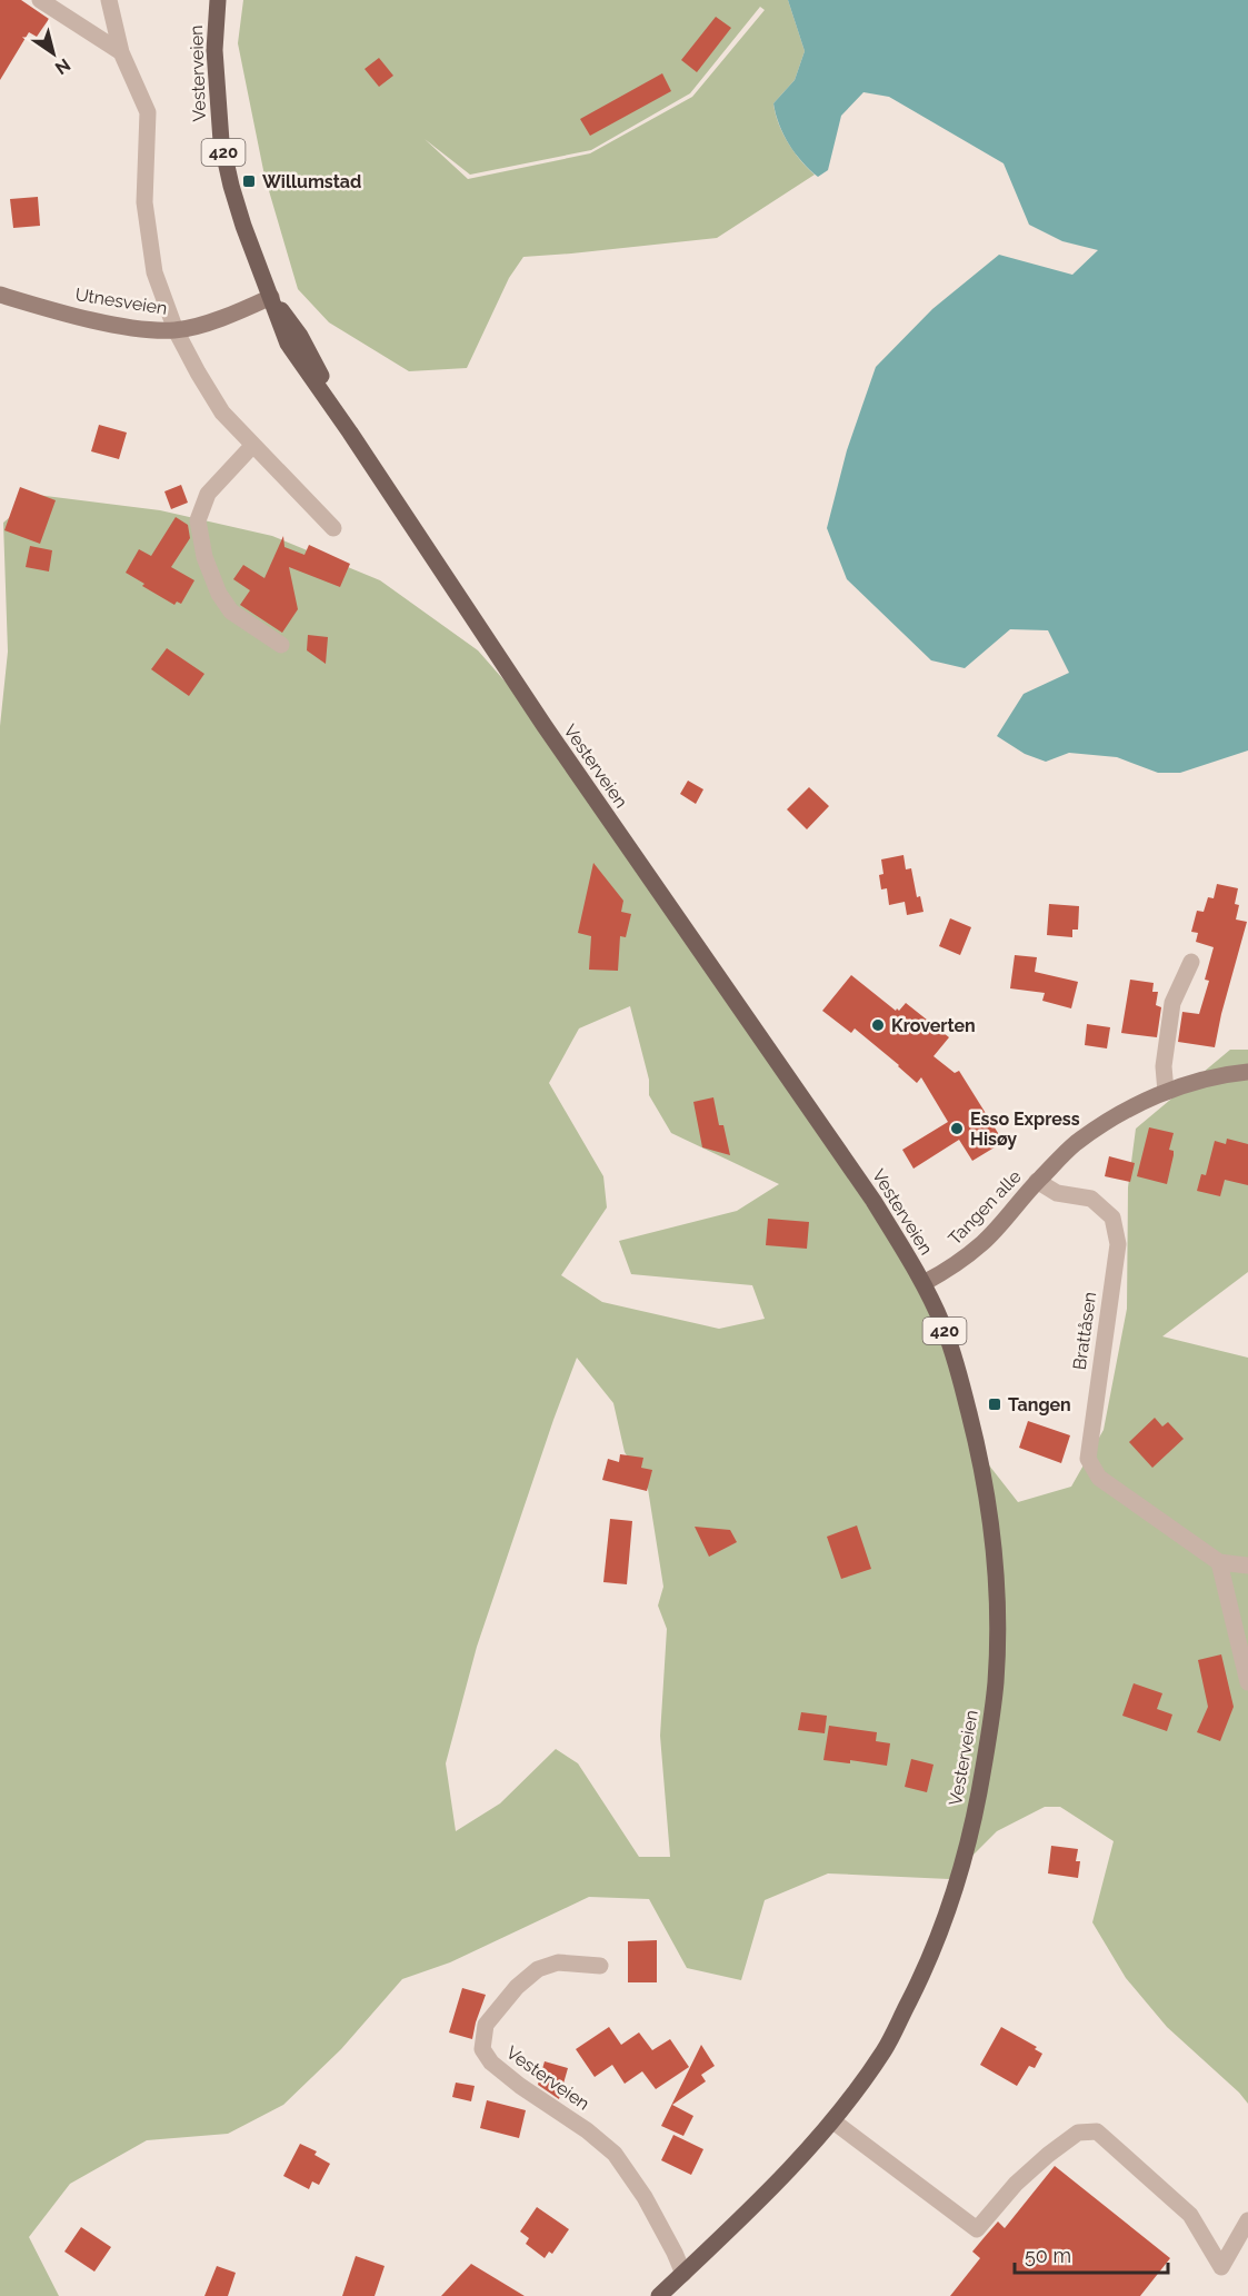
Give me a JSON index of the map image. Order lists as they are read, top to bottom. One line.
{"streets":{"main road":["Vesterveien","420","Utnesveien","Tangen alle"],"street":["Brattåsen"]},"crossings":[["Vesterveien","Utnesveien"],["Vesterveien","Tangen alle"],["Tangen alle","Brattåsen"]],"places":{"transit":["Willumstad","Tangen"],"other":["Kroverten","Esso Express Hisøy"]},"scale_bar":"50 m","north":"bottom right"}
